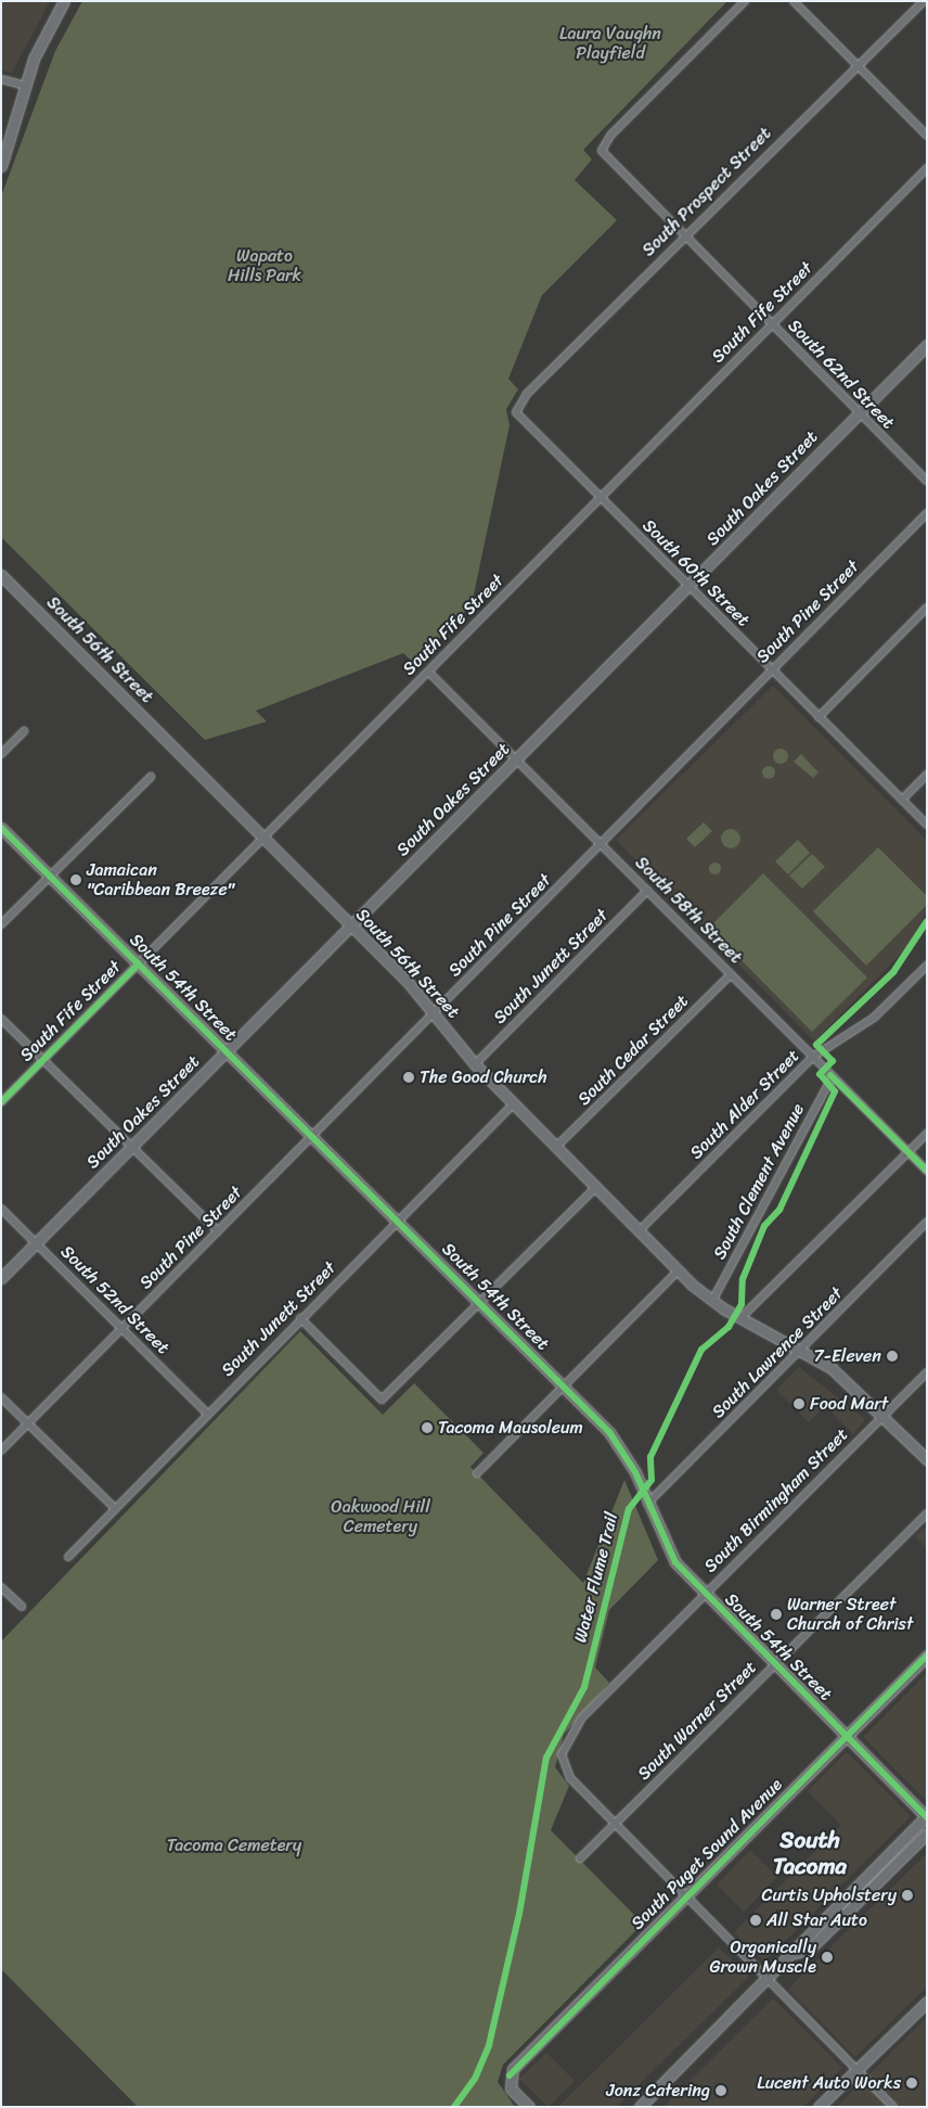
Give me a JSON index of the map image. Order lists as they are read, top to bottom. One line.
{"streets":{"street":["South Prospect Street","South Fife Street","South 62nd Street","South Oakes Street","South 60th Street","South Pine Street","South 56th Street","South 58th Street","South Junett Street","South 54th Street","South Cedar Street","South Alder Street","South Clement Avenue","South 52nd Street","South Lawrence Street","South Birmingham Street","South Warner Street","South Puget Sound Avenue"],"cycle path":["Water Flume Trail"]},"crossings":[["South Prospect Street","South 62nd Street"],["South Prospect Street","South 60th Street"],["South Fife Street","South 62nd Street"],["South Fife Street","South 60th Street"],["South Fife Street","South 56th Street"],["South Fife Street","South 58th Street"],["South Fife Street","South 54th Street"],["South 62nd Street","South Oakes Street"],["South Oakes Street","South 60th Street"],["South Oakes Street","South 56th Street"],["South Oakes Street","South 58th Street"],["South Oakes Street","South 54th Street"],["South Oakes Street","South 52nd Street"],["South 60th Street","South Pine Street"],["South Pine Street","South 56th Street"],["South Pine Street","South 58th Street"],["South Pine Street","South 54th Street"],["South Pine Street","South 52nd Street"],["South 56th Street","South Junett Street"],["South 56th Street","South Cedar Street"],["South 56th Street","South Alder Street"],["South 56th Street","South Clement Avenue"],["South 56th Street","South Lawrence Street"],["South 56th Street","South Birmingham Street"],["South 58th Street","South Junett Street"],["South 58th Street","South Cedar Street"],["South 58th Street","South Alder Street"],["South 58th Street","South Clement Avenue"],["South Junett Street","South 54th Street"],["South Junett Street","South 52nd Street"],["South 54th Street","South Lawrence Street"],["South 54th Street","South Birmingham Street"],["South 54th Street","South Warner Street"],["South 54th Street","South Puget Sound Avenue"],["South Birmingham Street","South Warner Street"]],"districts":["South Tacoma"],"parks":["Laura Vaughn Playfield","Wapato Hills Park","Oakwood Hill Cemetery","Tacoma Cemetery"],"places":["Jamaican \"Caribbean Breeze\"","The Good Church","7-Eleven","Food Mart","Tacoma Mausoleum","Warner Street Church of Christ","Curtis Upholstery","All Star Auto","Organically Grown Muscle","Lucent Auto Works","Jonz Catering"]}
